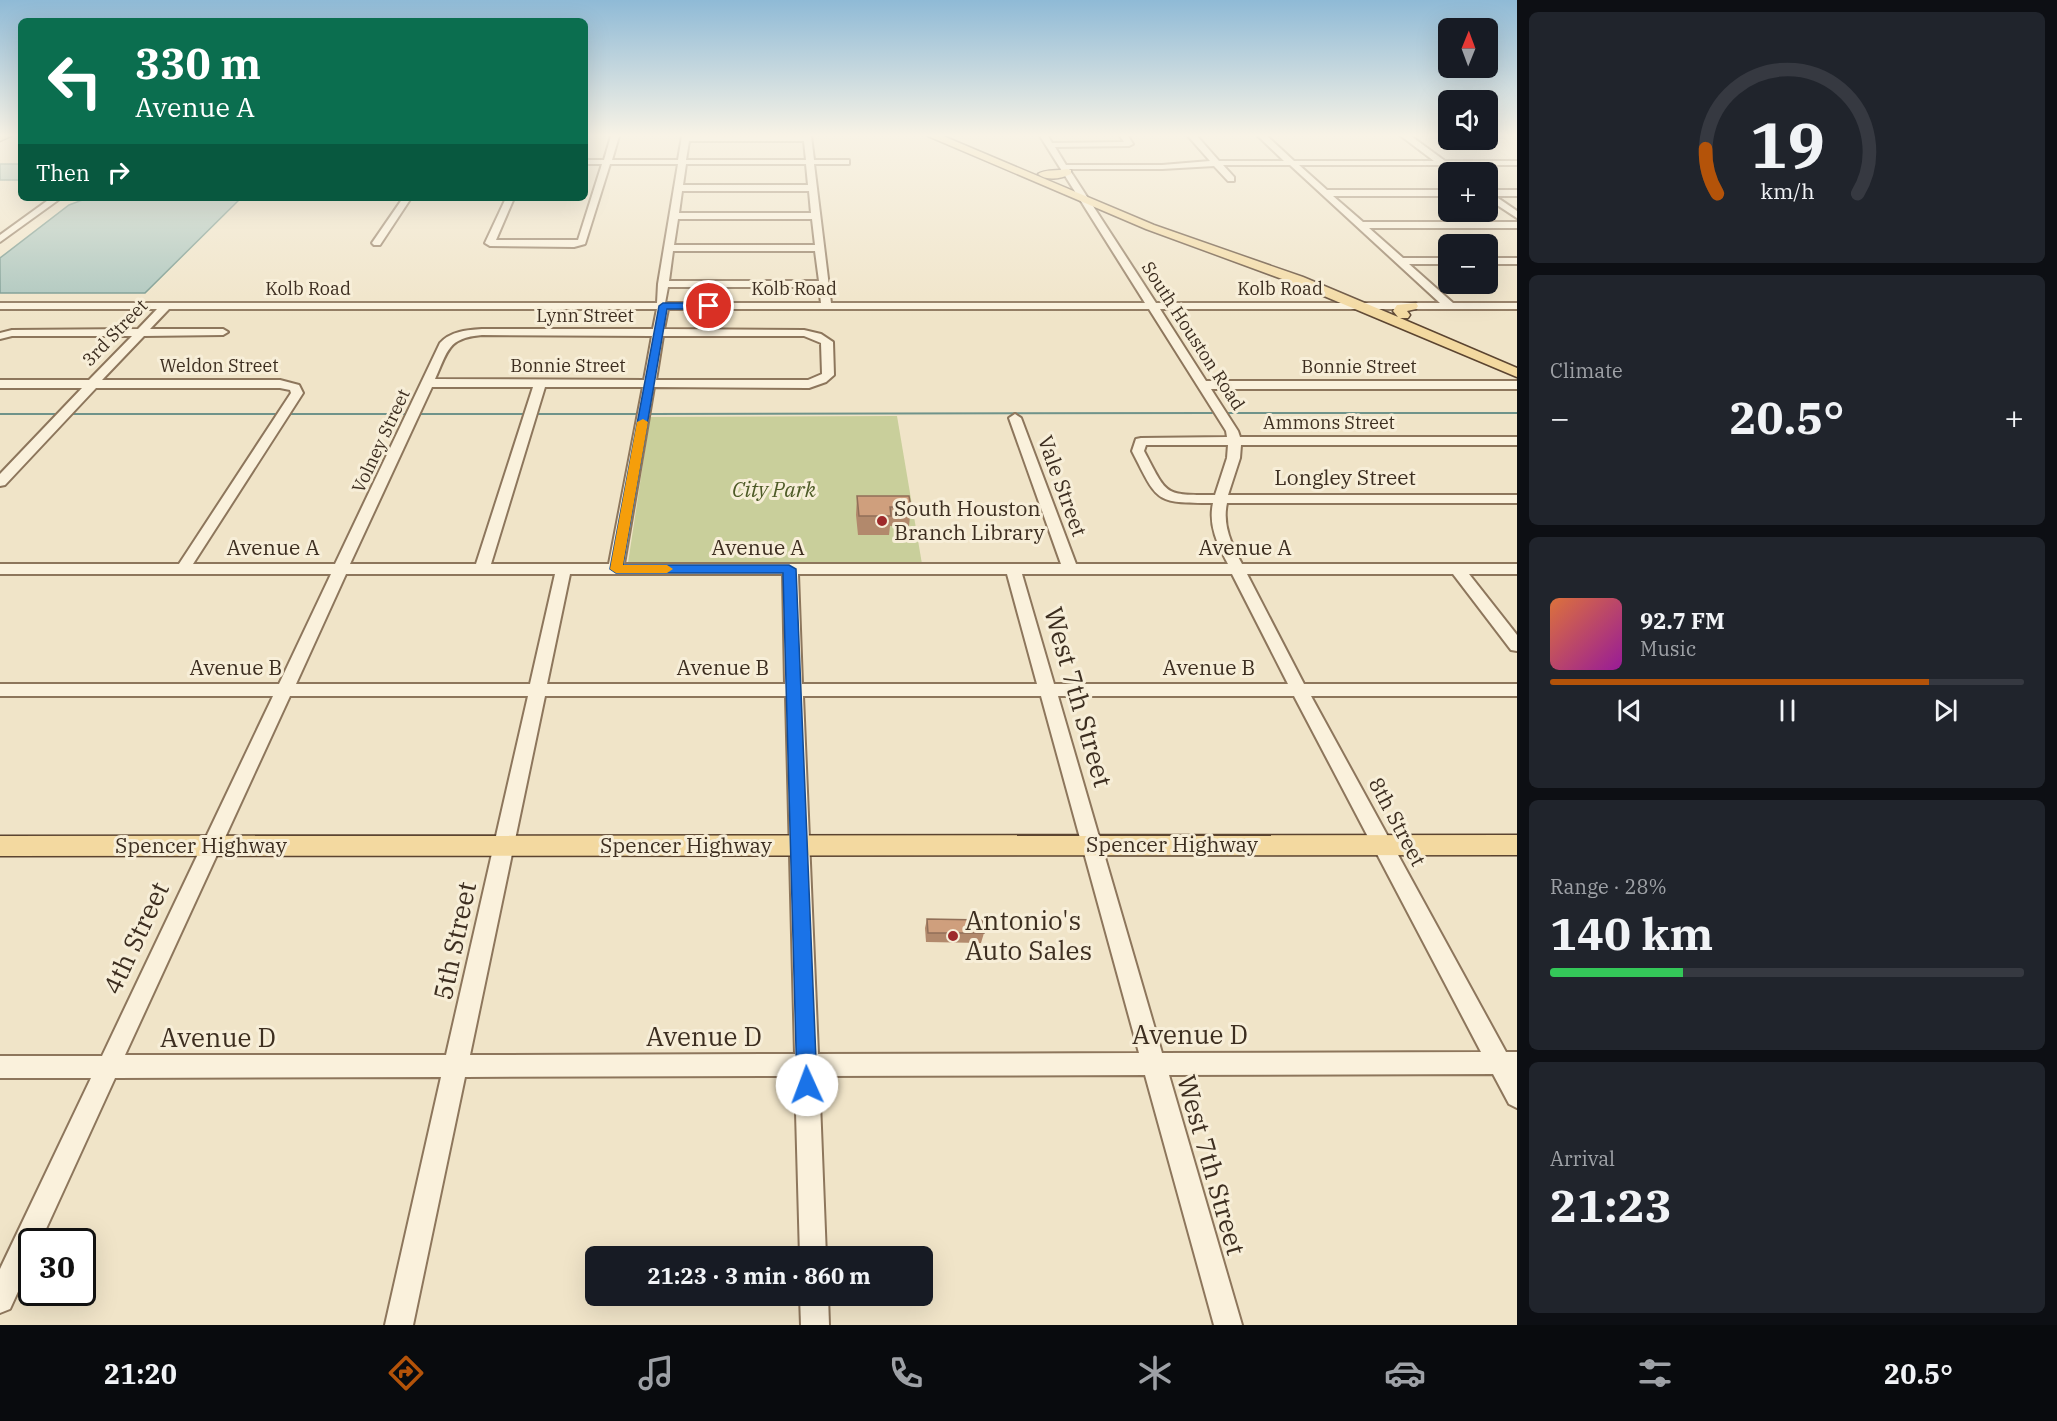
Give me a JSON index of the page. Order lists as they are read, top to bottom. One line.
{"streets":{"main road":["Spencer Highway"],"street":["Kolb Road","Lynn Street","3rd Street","South Houston Road","Weldon Street","Bonnie Street","Ammons Street","Volney Street","Longley Street","Vale Street","Avenue A","Avenue B","West 7th Street","8th Street","4th Street","5th Street","Avenue D"]},"crossings":[["Kolb Road","3rd Street"],["Kolb Road","South Houston Road"],["Lynn Street","Bonnie Street"],["Lynn Street","Volney Street"],["3rd Street","Weldon Street"],["South Houston Road","Bonnie Street"],["South Houston Road","Ammons Street"],["South Houston Road","Longley Street"],["South Houston Road","Avenue A"],["South Houston Road","8th Street"],["Weldon Street","Avenue A"],["Bonnie Street","Volney Street"],["Ammons Street","Longley Street"],["Volney Street","Avenue A"],["Volney Street","4th Street"],["Vale Street","Avenue A"],["Avenue A","West 7th Street"],["Avenue A","8th Street"],["Avenue A","4th Street"],["Avenue A","5th Street"],["Avenue B","West 7th Street"],["Avenue B","8th Street"],["Avenue B","4th Street"],["Avenue B","5th Street"],["West 7th Street","Spencer Highway"],["West 7th Street","Avenue D"],["8th Street","Spencer Highway"],["8th Street","Avenue D"],["Spencer Highway","4th Street"],["Spencer Highway","5th Street"],["4th Street","Avenue D"],["5th Street","Avenue D"]],"parks":["City Park"],"places":["South Houston Branch Library","Antonio's Auto Sales"],"north":"top","page":{"map_buttons":["+","−"],"turn":["330 m","Avenue A"],"then":"Then","tile":["Climate",["Range · 28%","140 km"],["Arrival","21:23"]],"heat":["−","20.5°","+"],"song":["92.7 FM","Music"],"limit":"30","trip":"21:23 · 3 min · 860 m","tabs":["21:20","20.5°"],"gauge":["19","km/h"]}}
